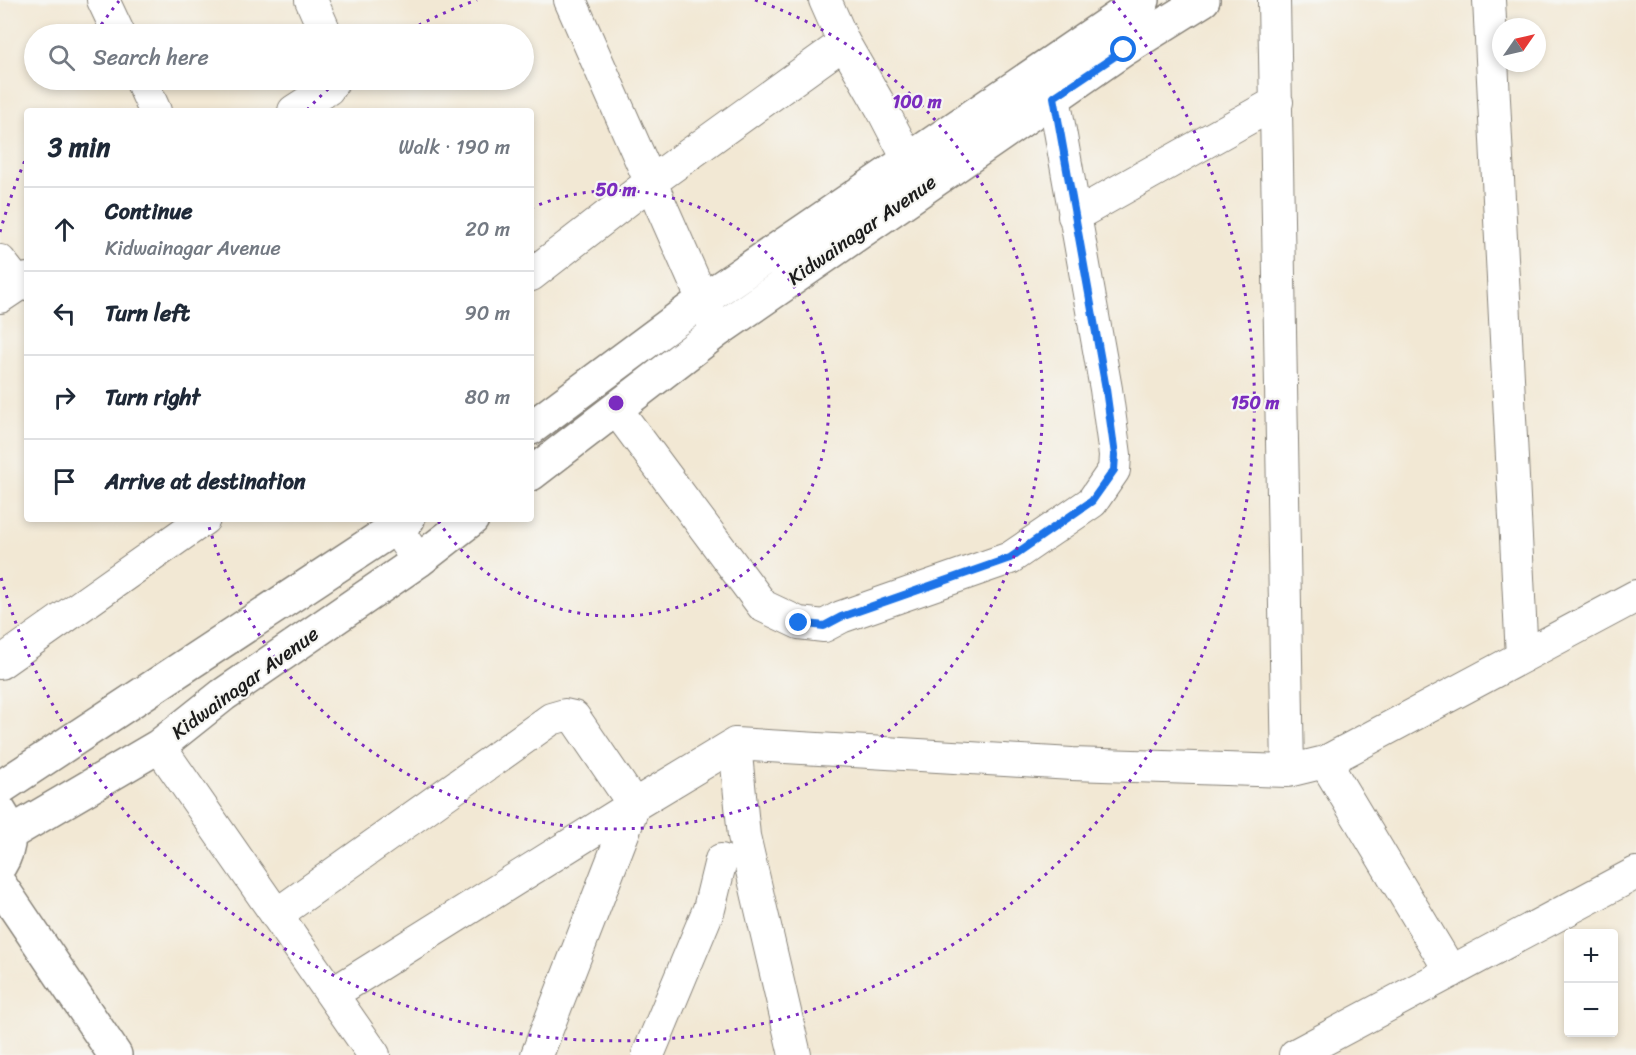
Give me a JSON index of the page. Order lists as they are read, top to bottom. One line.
{"streets":{"main road":["Kidwainagar Avenue"]},"north":"top right","page":{"search":"Search here","heading":["3 min","Walk · 190 m"],"list":[["Continue","Kidwainagar Avenue","20 m"],["Turn left","90 m"],["Turn right","80 m"],"Arrive at destination"],"map_buttons":["+","−"]},"rings":["100 m","50 m","150 m"]}
